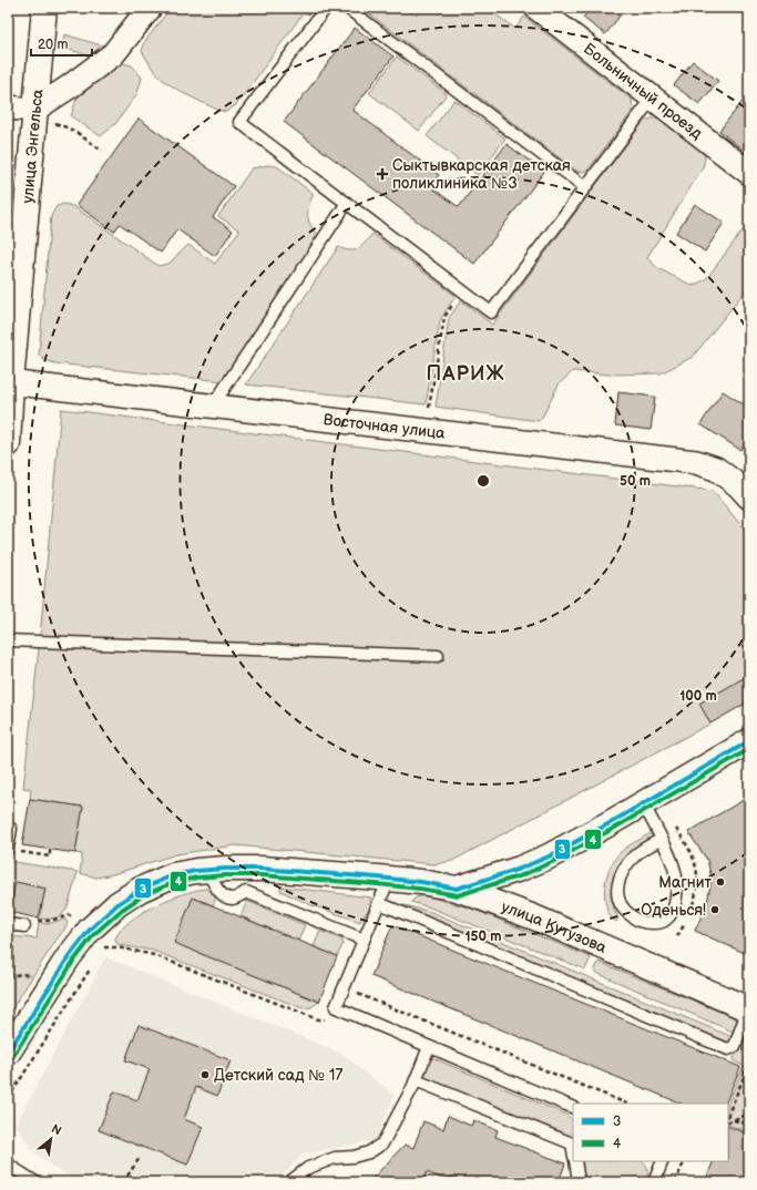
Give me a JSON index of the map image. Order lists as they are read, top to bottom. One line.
{"streets":{"street":["Больничный проезд","улица Энгельса","Восточная улица","улица Кутузова"]},"crossings":[["улица Энгельса","Восточная улица"]],"districts":["ПАРИЖ"],"places":{"health":["Сыктывкарская детская поликлиника №3"],"other":["Магнит","Оденься!","Детский сад № 17"]},"lines":["transit line 3","transit line 4"],"legend":["3","4"],"scale_bar":"20 m","north":"top right","rings":["50 m","100 m","150 m"]}
